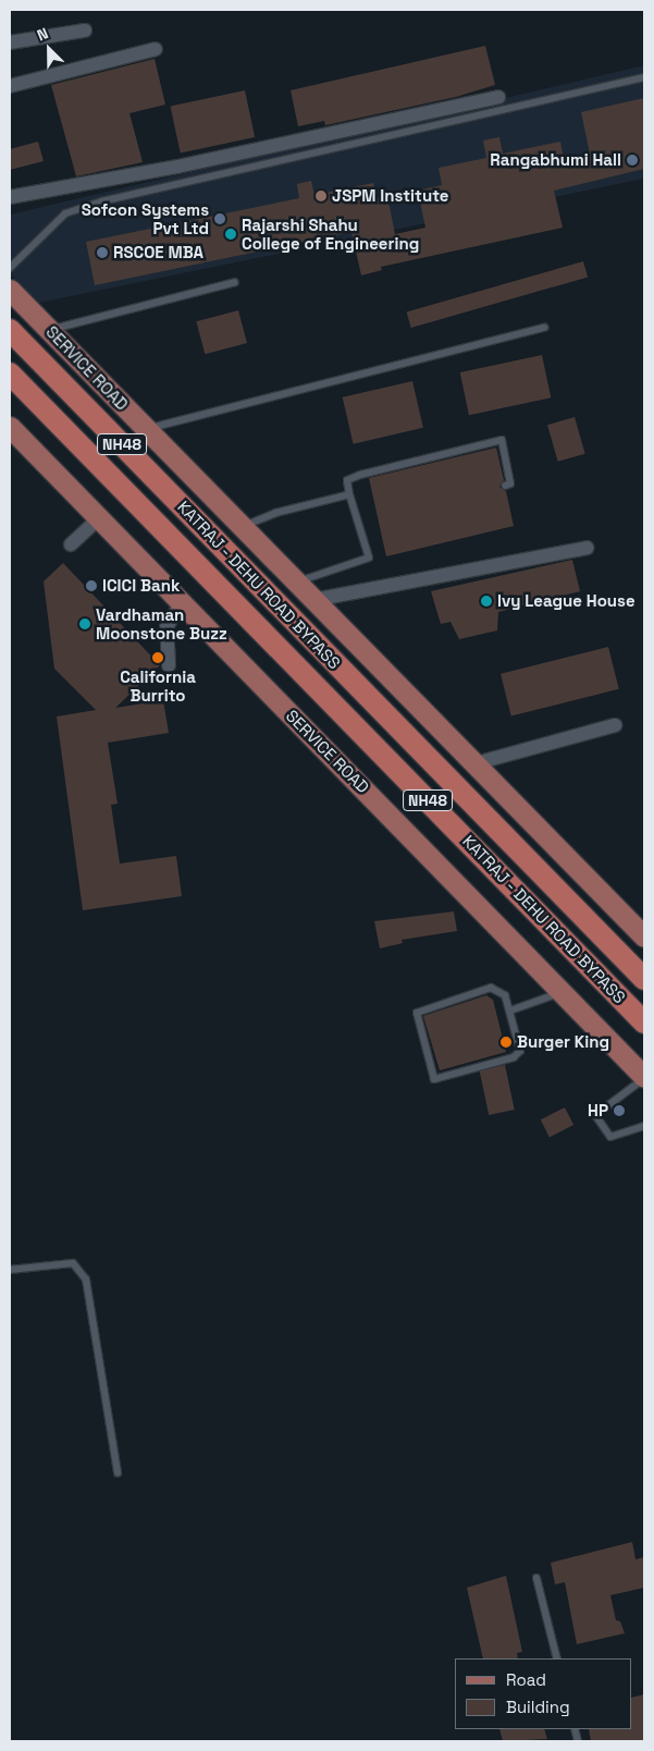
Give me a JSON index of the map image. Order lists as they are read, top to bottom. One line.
{"streets":{"highway":["NH48","KATRAJ - DEHU ROAD BYPASS"],"main road":["SERVICE ROAD"]},"places":["Rangabhumi Hall","JSPM Institute","Sofcon Systems Pvt Ltd","Rajarshi Shahu College of Engineering","RSCOE MBA","ICICI Bank","Ivy League House","Vardhaman Moonstone Buzz","California Burrito","Burger King","HP"],"legend":["Road","Building"],"north":"top left"}
